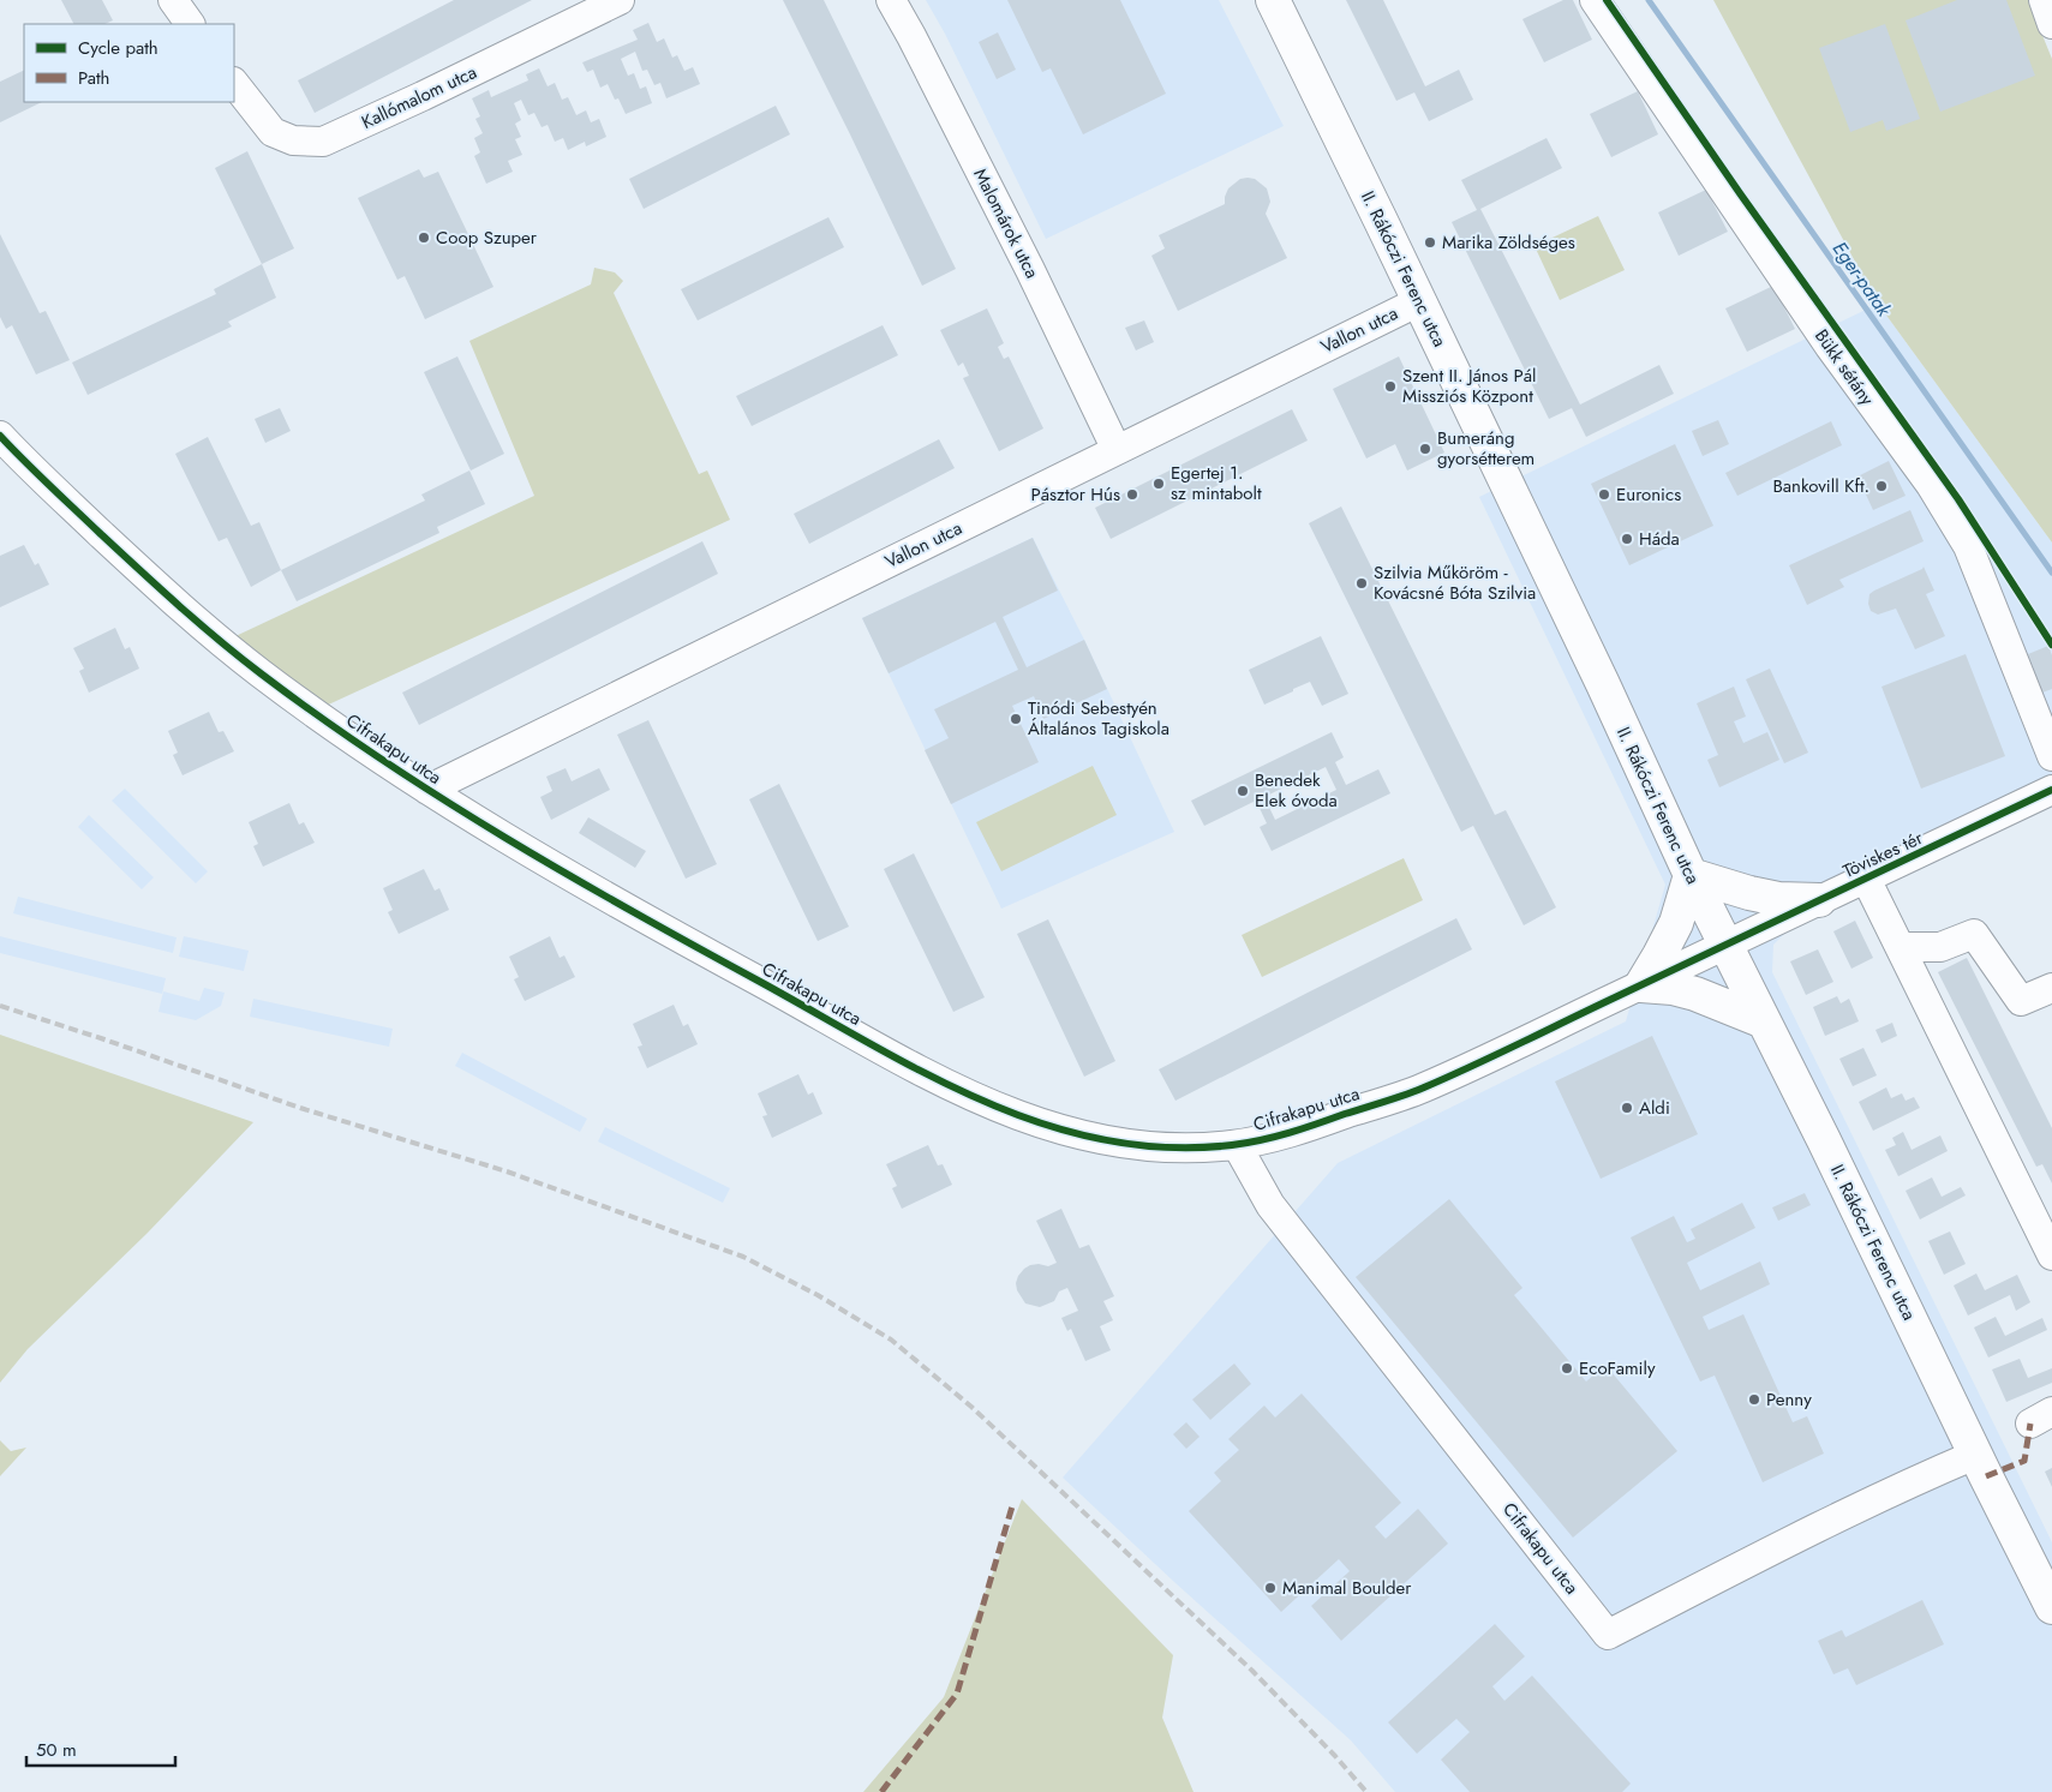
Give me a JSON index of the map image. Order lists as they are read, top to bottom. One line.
{"streets":{"main road":["II. Rákóczi Ferenc utca"],"street":["Kallómalom utca","Malomárok utca","Vallon utca","Bükk sétány","Cifrakapu utca","Töviskes tér"]},"crossings":[["Malomárok utca","Vallon utca"],["II. Rákóczi Ferenc utca","Vallon utca"],["II. Rákóczi Ferenc utca","Cifrakapu utca"],["II. Rákóczi Ferenc utca","Töviskes tér"],["Vallon utca","Cifrakapu utca"],["Cifrakapu utca","Töviskes tér"]],"water":["Eger-patak"],"places":["Coop Szuper","Marika Zöldséges","Szent II. János Pál Missziós Központ","Bumeráng gyorsétterem","Egertej 1. sz mintabolt","Bankovill Kft.","Pásztor Hús","Euronics","Háda","Szilvia Műköröm - Kovácsné Bóta Szilvia","Tinódi Sebestyén Általános Tagiskola","Benedek Elek óvoda","Aldi","EcoFamily","Penny","Manimal Boulder"],"legend":["Cycle path","Path"],"scale_bar":"50 m"}
